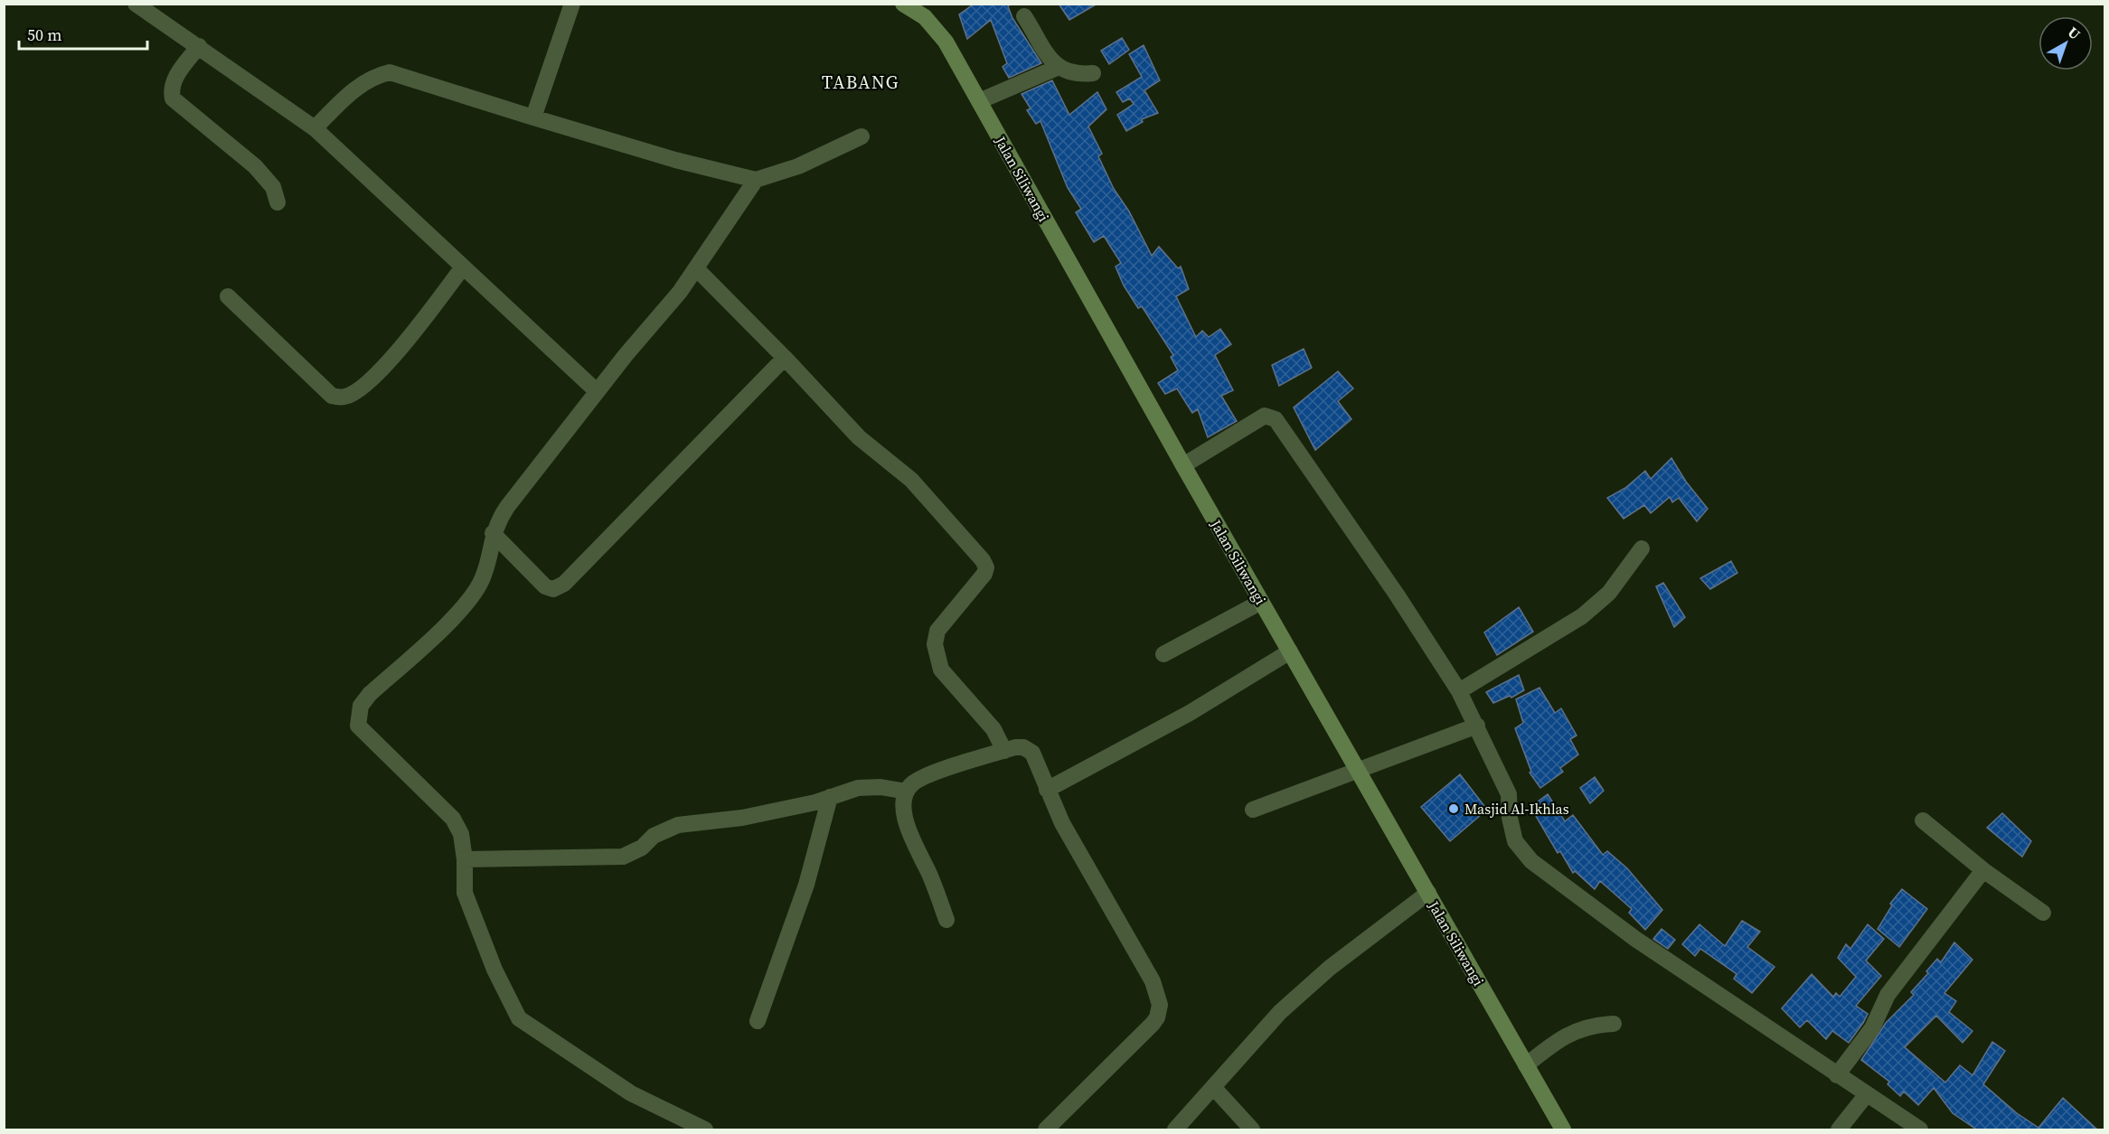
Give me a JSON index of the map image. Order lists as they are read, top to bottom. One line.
{"streets":{"main road":["Jalan Siliwangi"]},"districts":["TABANG"],"places":["Masjid Al-Ikhlas"],"scale_bar":"50 m","north":"top right"}
